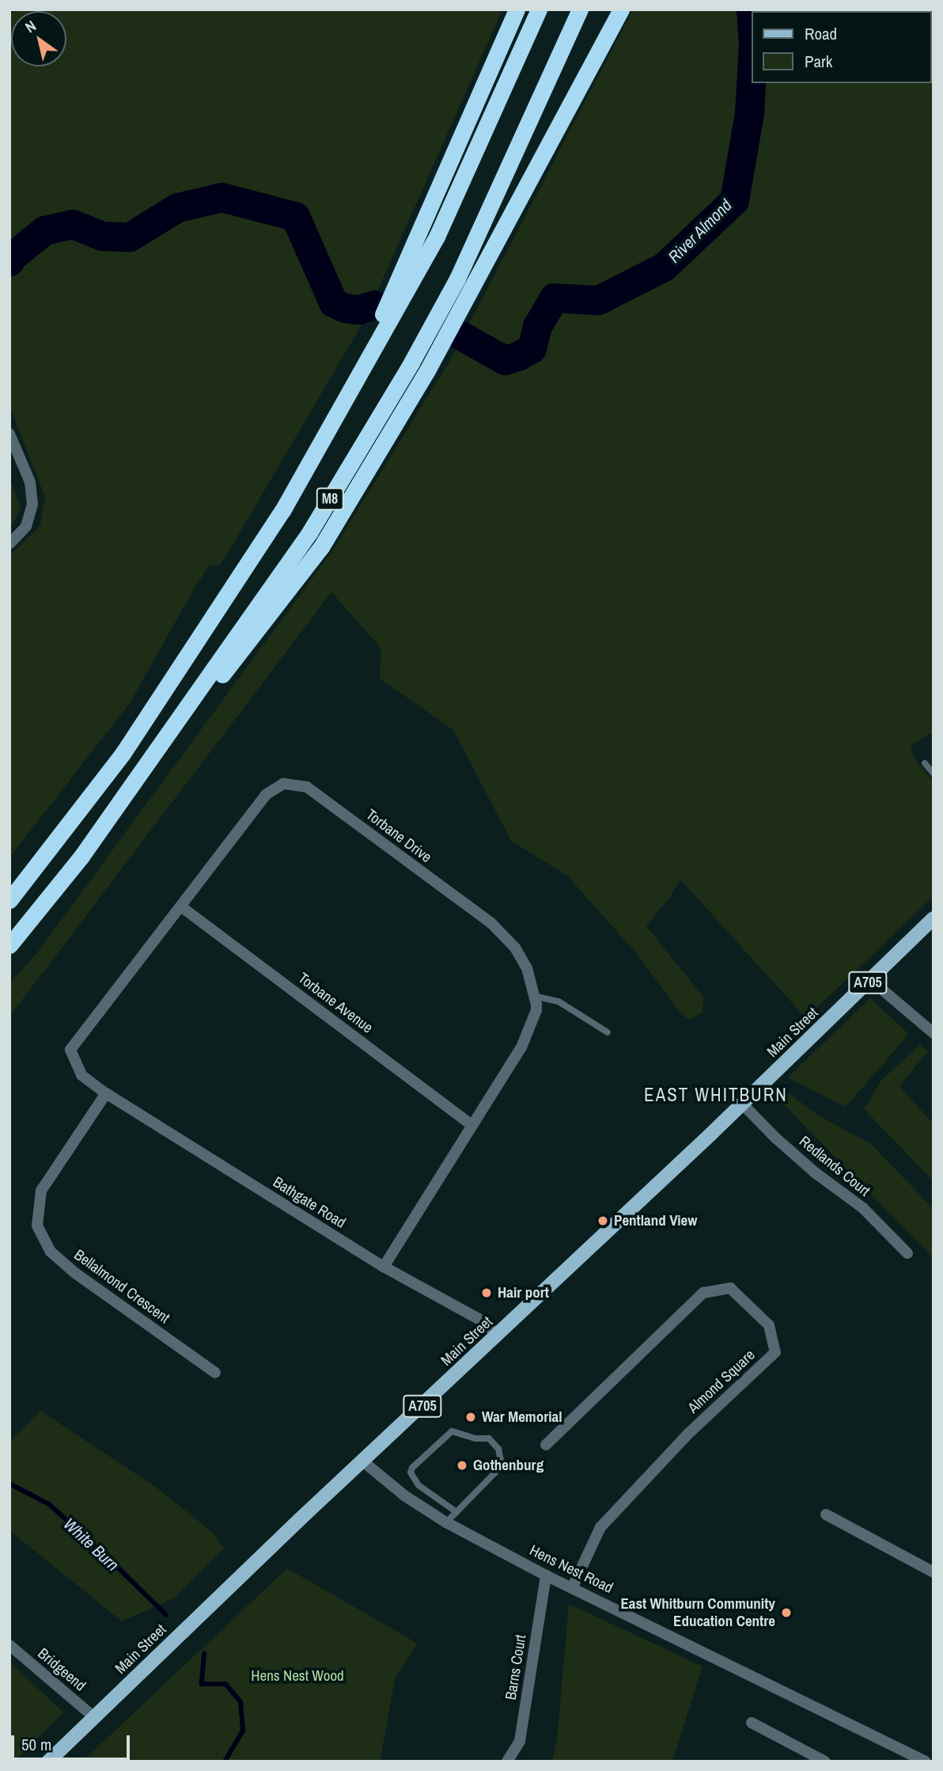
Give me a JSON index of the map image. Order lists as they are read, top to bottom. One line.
{"streets":{"highway":["M8"],"main road":["A705","Main Street"],"street":["Torbane Drive","Torbane Avenue","Redlands Court","Bathgate Road","Bellalmond Crescent","Almond Square","Hens Nest Road","Barns Court","Bridgeend"]},"crossings":[["Torbane Drive","Torbane Avenue"],["Torbane Drive","Bathgate Road"],["Torbane Drive","Bellalmond Crescent"],["A705","Main Street"],["A705","Bridgeend"],["Main Street","Redlands Court"],["Main Street","Bathgate Road"],["Main Street","Hens Nest Road"],["Main Street","Bridgeend"],["Bathgate Road","Bellalmond Crescent"],["Almond Square","Hens Nest Road"],["Hens Nest Road","Barns Court"]],"districts":["EAST WHITBURN"],"water":["River Almond","White Burn"],"parks":["Hens Nest Wood"],"places":["Pentland View","Hair port","War Memorial","Gothenburg","East Whitburn Community Education Centre"],"legend":["Road","Park"],"scale_bar":"50 m","north":"top left"}
